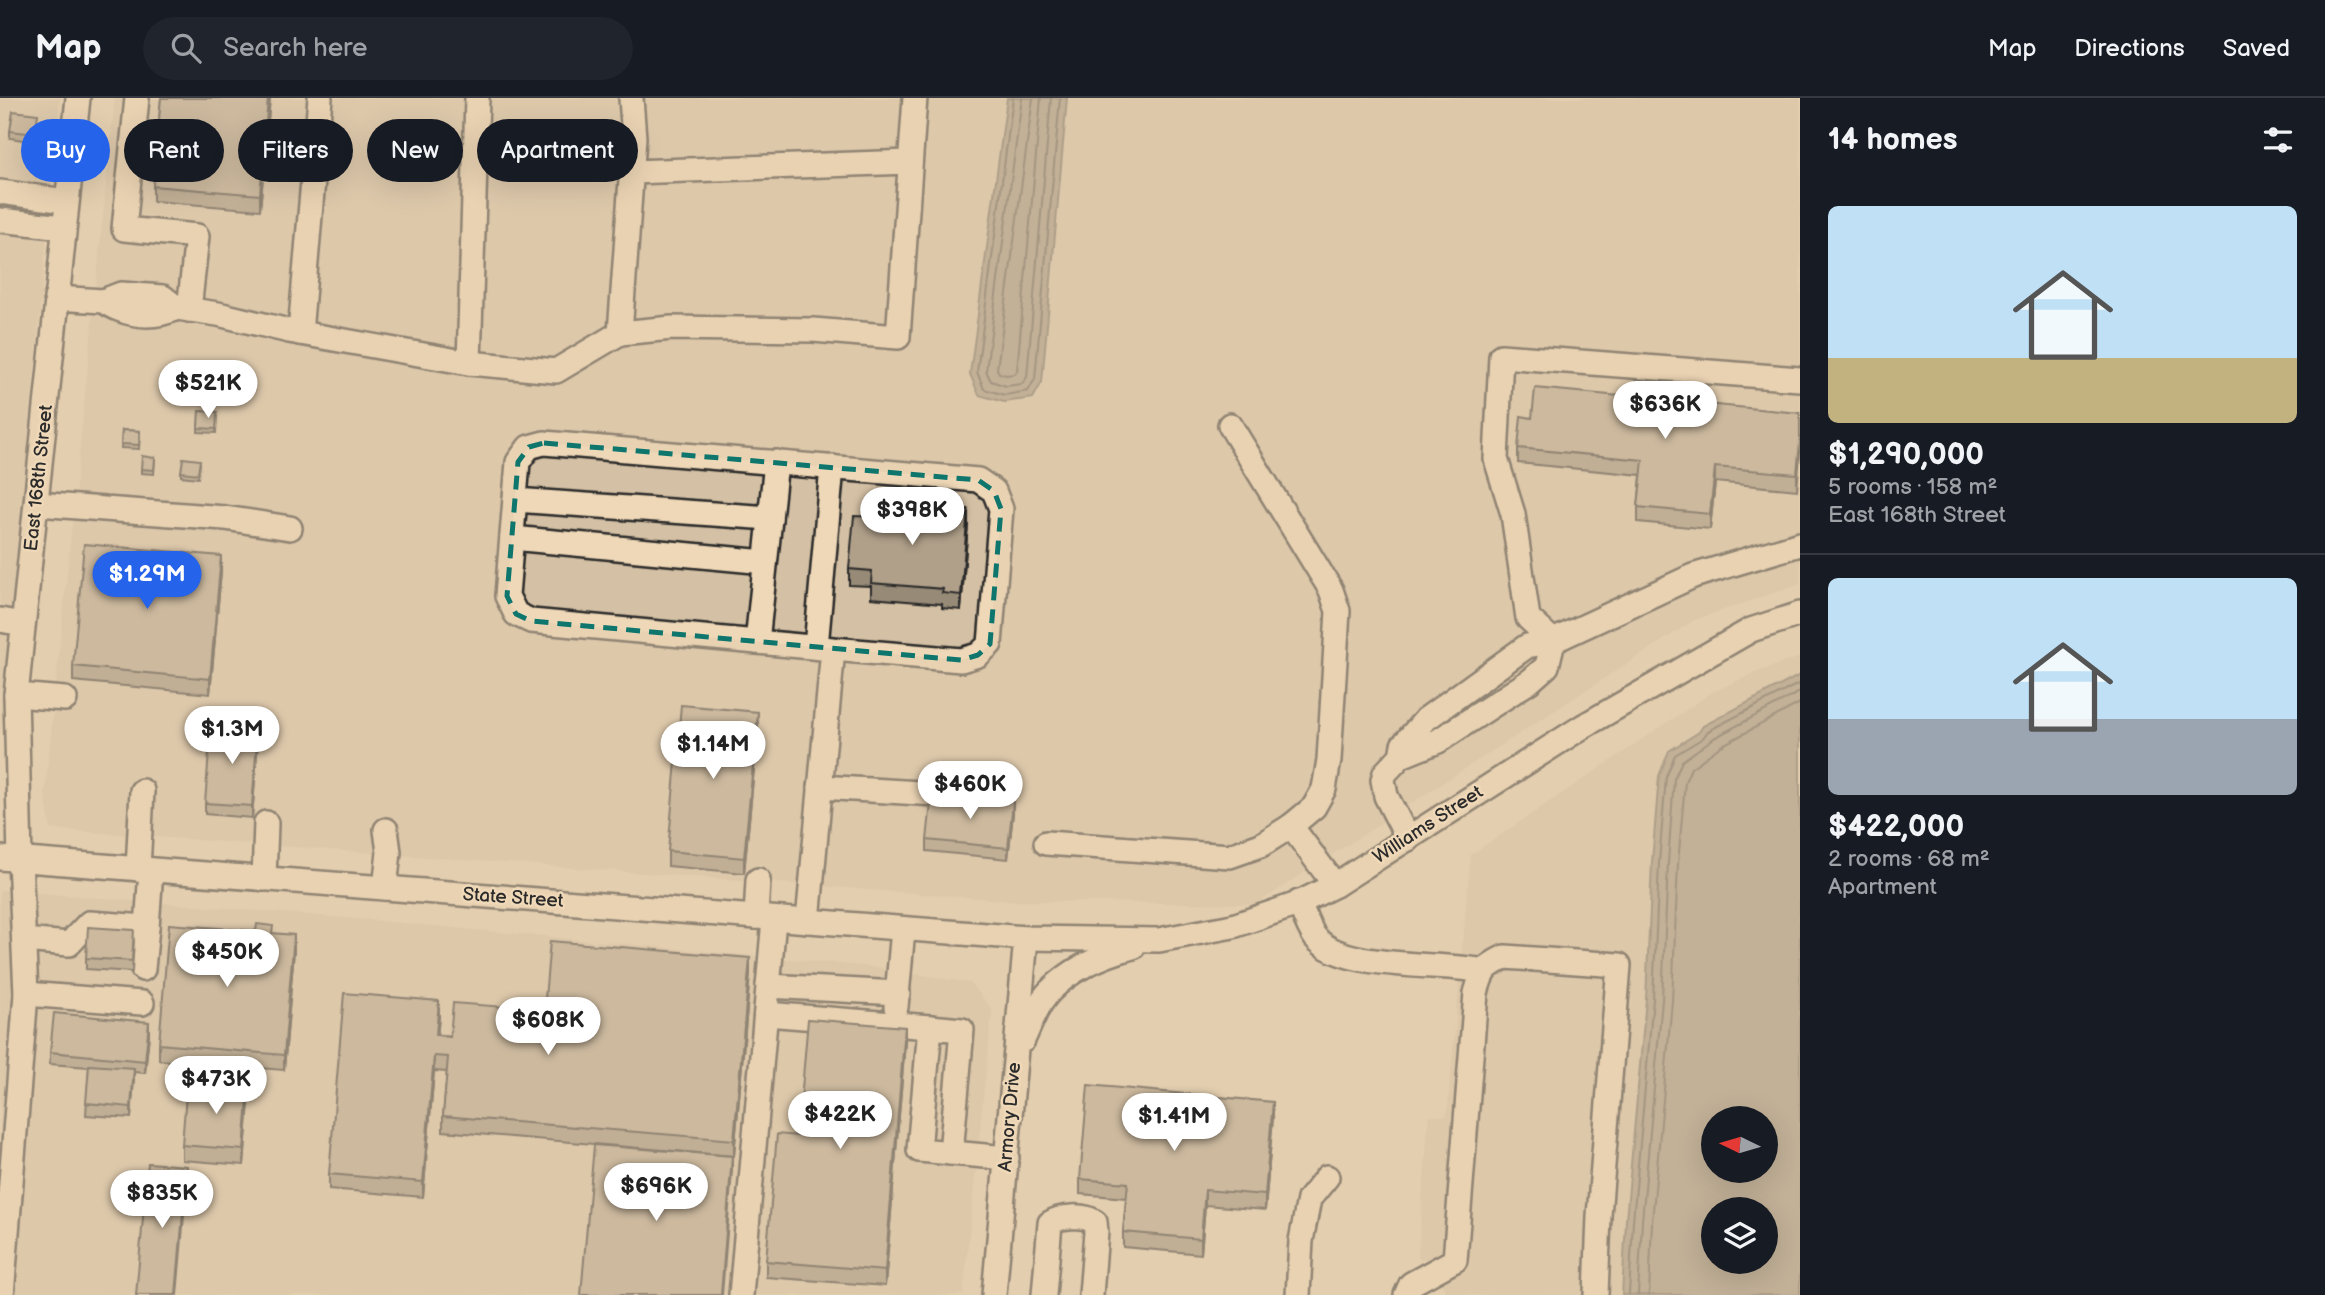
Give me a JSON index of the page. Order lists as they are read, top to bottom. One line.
{"streets":{"street":["East 168th Street","Williams Street","State Street","Armory Drive"]},"crossings":[["East 168th Street","State Street"],["Williams Street","State Street"],["Williams Street","Armory Drive"],["State Street","Armory Drive"]],"north":"left","page":{"header":"Map","search":"Search here","nav":["Map","Directions","Saved"],"heading":"14 homes","chip":["Buy","Rent","Filters","New","Apartment"],"list":[{"name":"$1,290,000","note":"5 rooms · 158 m² · East 168th Street"},{"name":"$422,000","note":"2 rooms · 68 m² · Apartment"}],"price":["$521K","$636K","$398K","$1.29M","$1.3M","$1.14M","$460K","$450K","$608K","$473K","$422K","$1.41M","$696K","$835K"]}}
